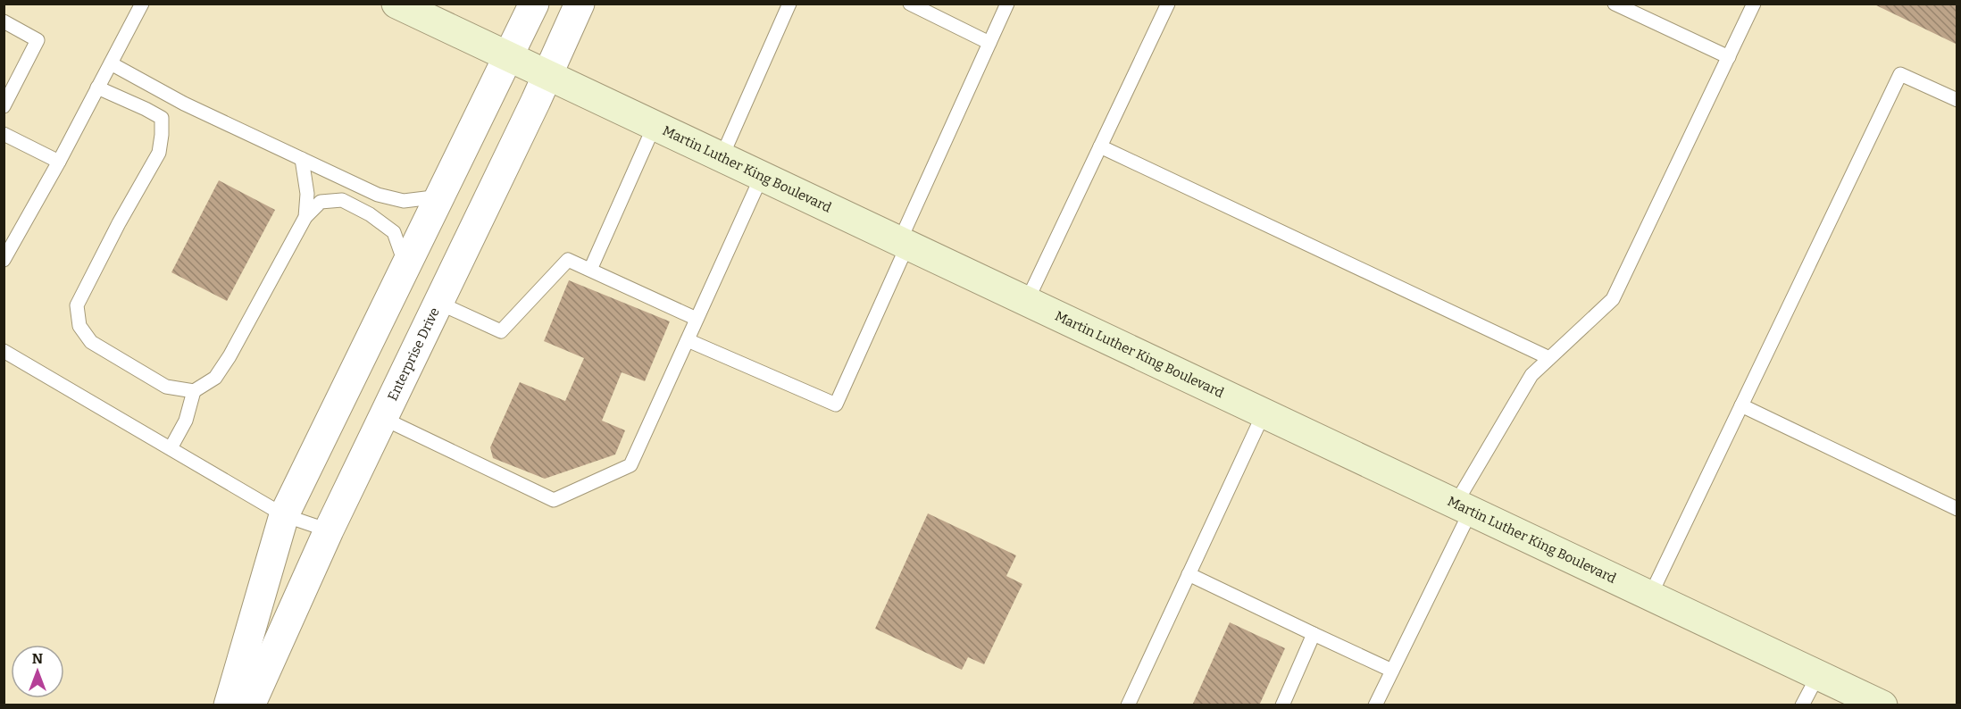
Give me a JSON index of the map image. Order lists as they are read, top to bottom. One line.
{"streets":{"main road":["Martin Luther King Boulevard"],"street":["Enterprise Drive"]},"crossings":[["Martin Luther King Boulevard","Enterprise Drive"]],"north":"top"}
